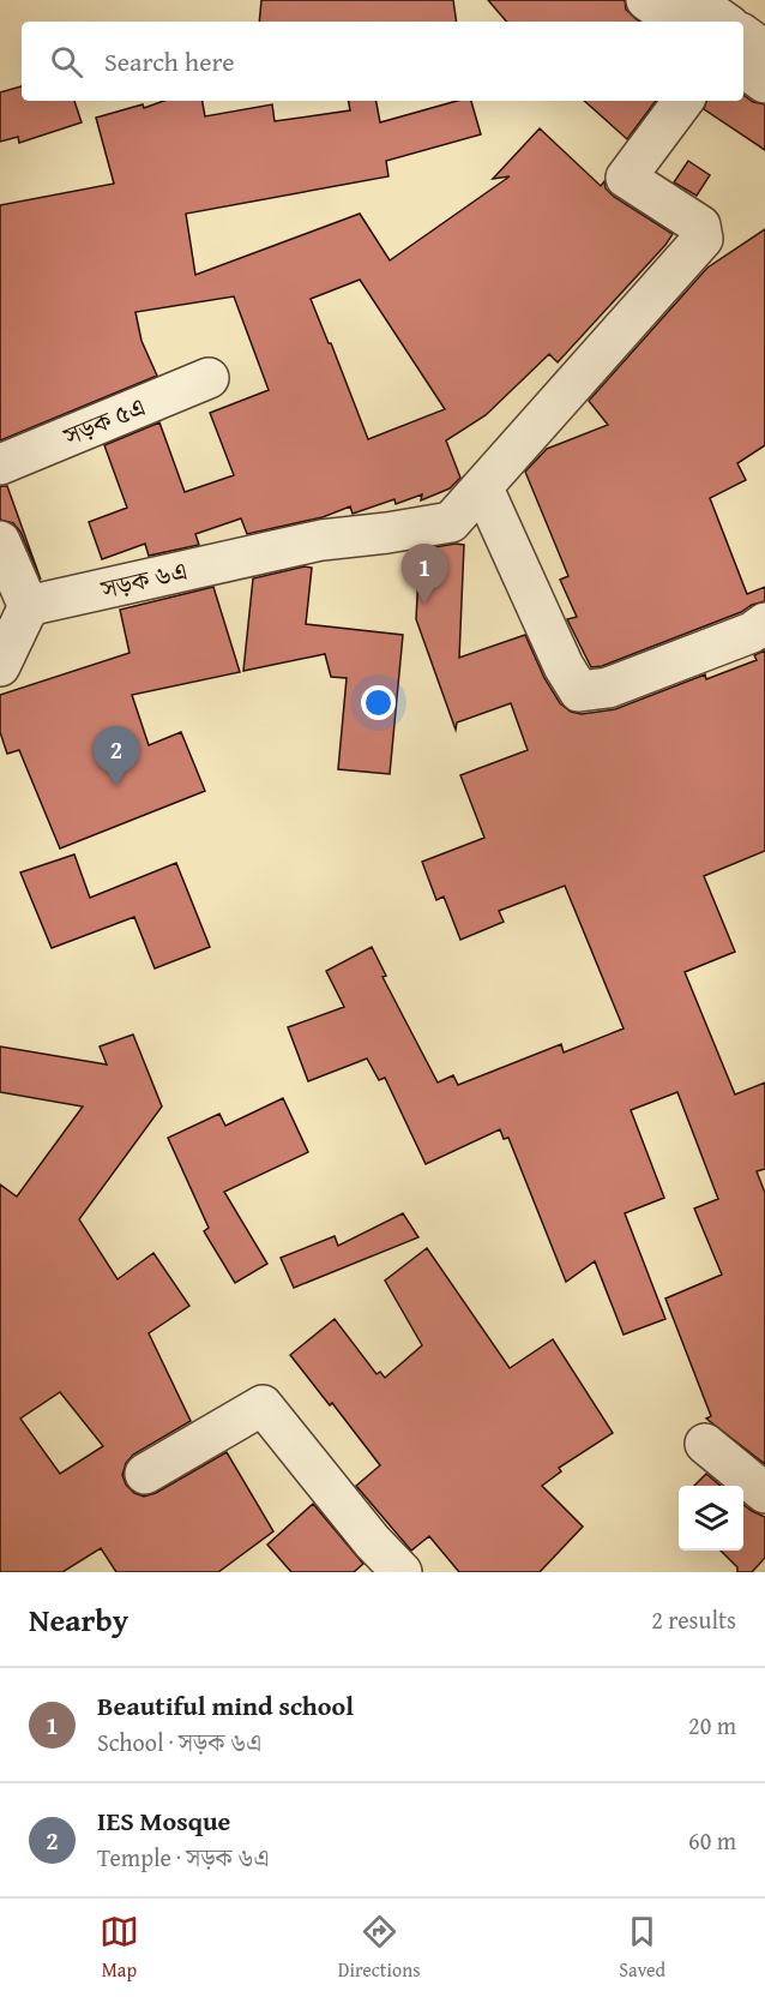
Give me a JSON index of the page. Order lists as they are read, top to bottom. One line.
{"streets":{"street":["সড়ক ৫এ","সড়ক ৬এ"]},"page":{"search":"Search here","pins":["1","2"],"heading":["Nearby","2 results"],"list":[{"mark":"1","name":"Beautiful mind school","note":"School · সড়ক ৬এ","value":"20 m"},{"mark":"2","name":"IES Mosque","note":"Temple · সড়ক ৬এ","value":"60 m"}],"nav":["Map","Directions","Saved"]}}
